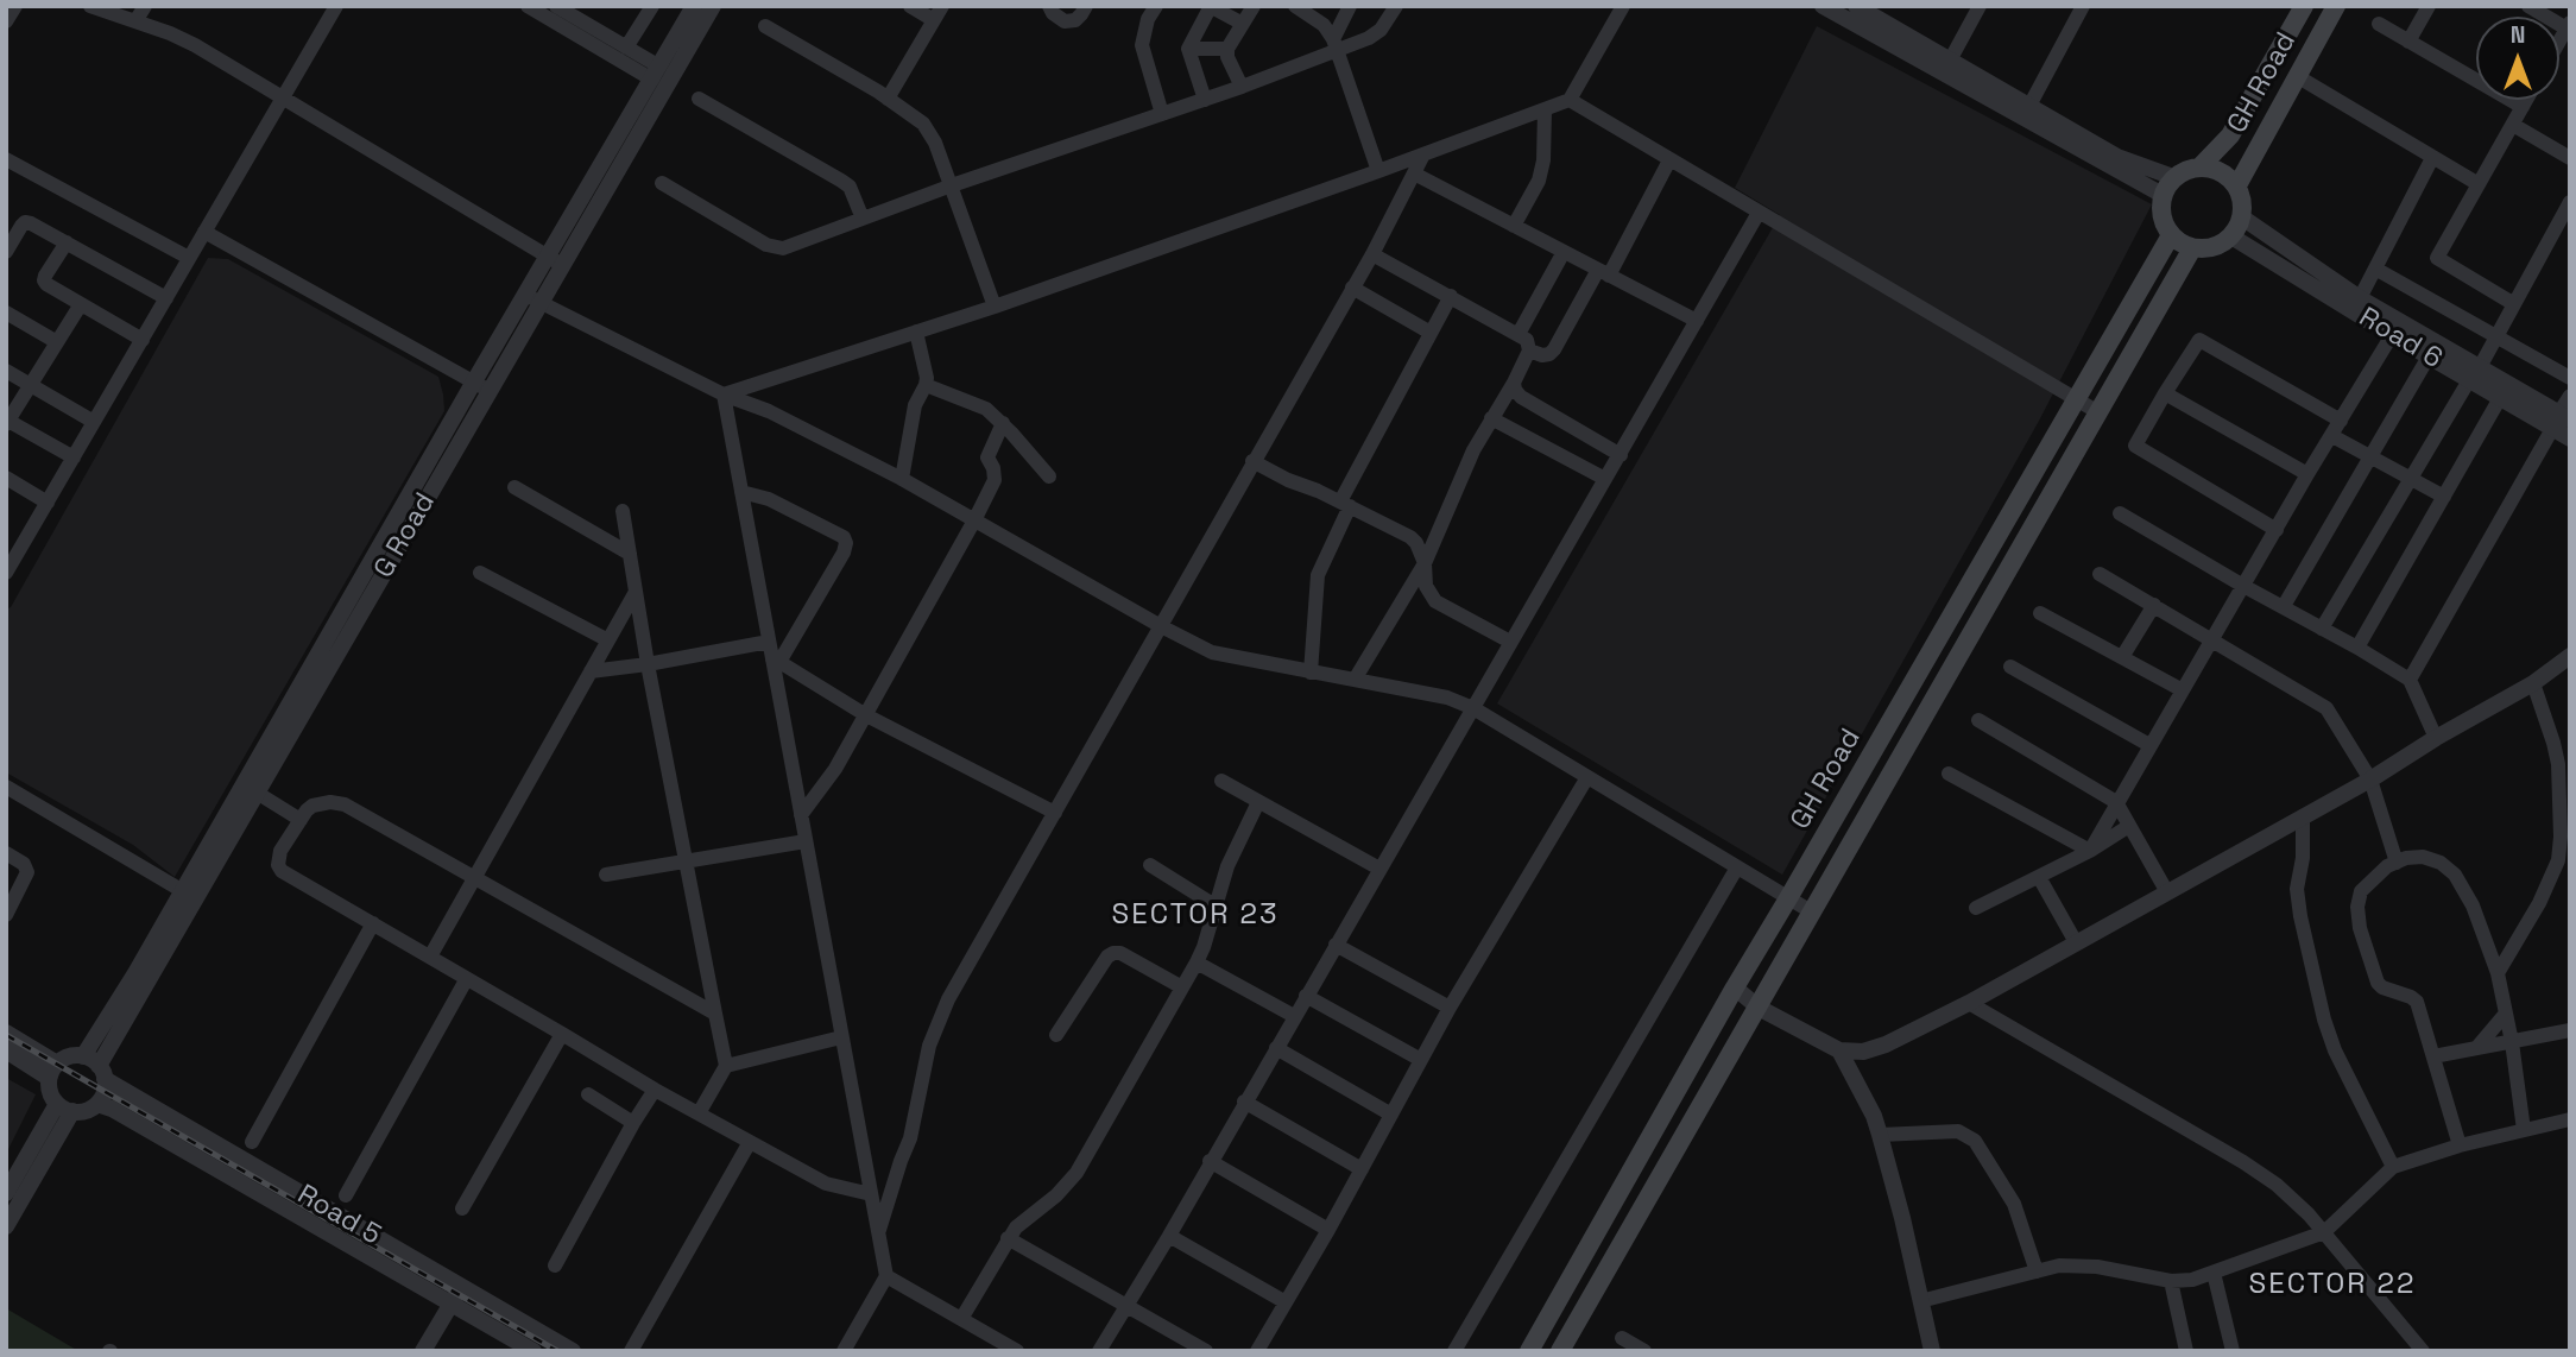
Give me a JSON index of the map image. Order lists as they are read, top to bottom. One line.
{"streets":{"main road":["GH Road"],"street":["Road 6","G Road","Road 5"]},"crossings":[["GH Road","Road 6"],["G Road","Road 5"]],"districts":["SECTOR 23","SECTOR 22"],"north":"top"}
